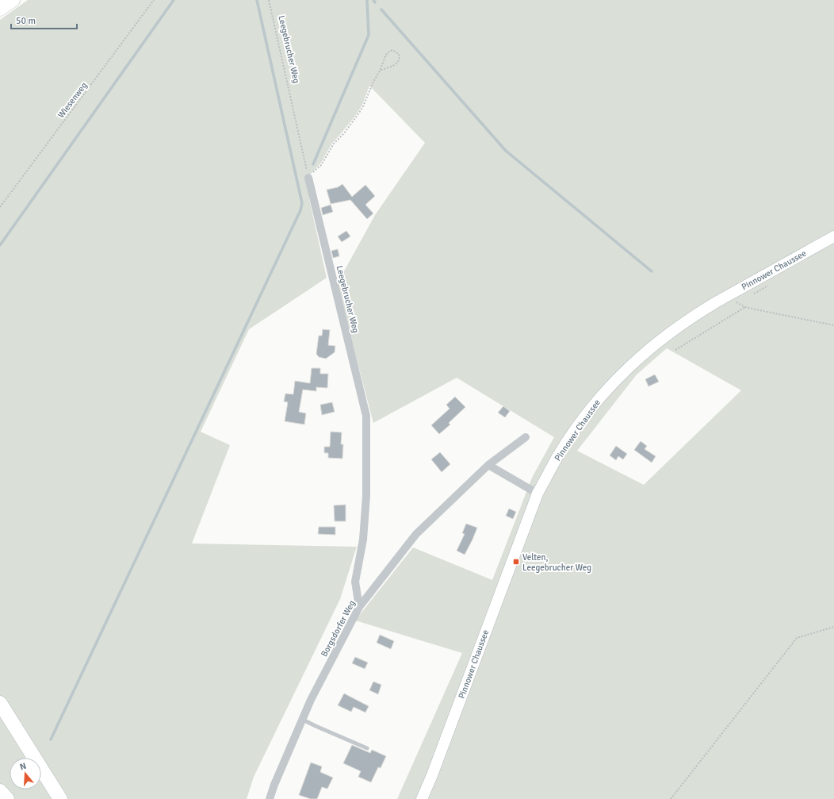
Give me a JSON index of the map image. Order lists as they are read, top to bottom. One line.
{"streets":{"main road":["Pinnower Chaussee"],"street":["Leegebrucher Weg","Borgsdorfer Weg"],"path":["Wiesenweg"]},"crossings":[["Leegebrucher Weg","Borgsdorfer Weg"]],"places":{"transit":["Velten, Leegebrucher Weg"]},"scale_bar":"50 m","north":"top"}
